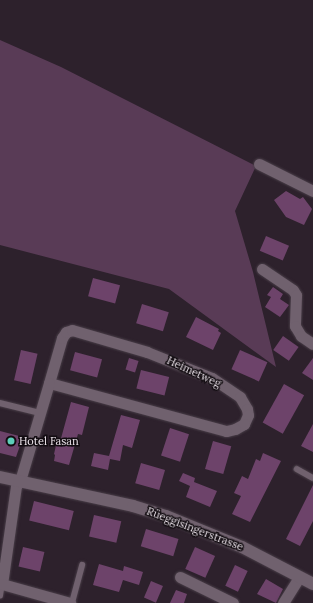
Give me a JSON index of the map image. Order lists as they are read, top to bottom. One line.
{"streets":{"street":["Heimetweg","Rüeggisingerstrasse"]},"crossings":[["Heimetweg","Rüeggisingerstrasse"]],"places":["Hotel Fasan"]}
